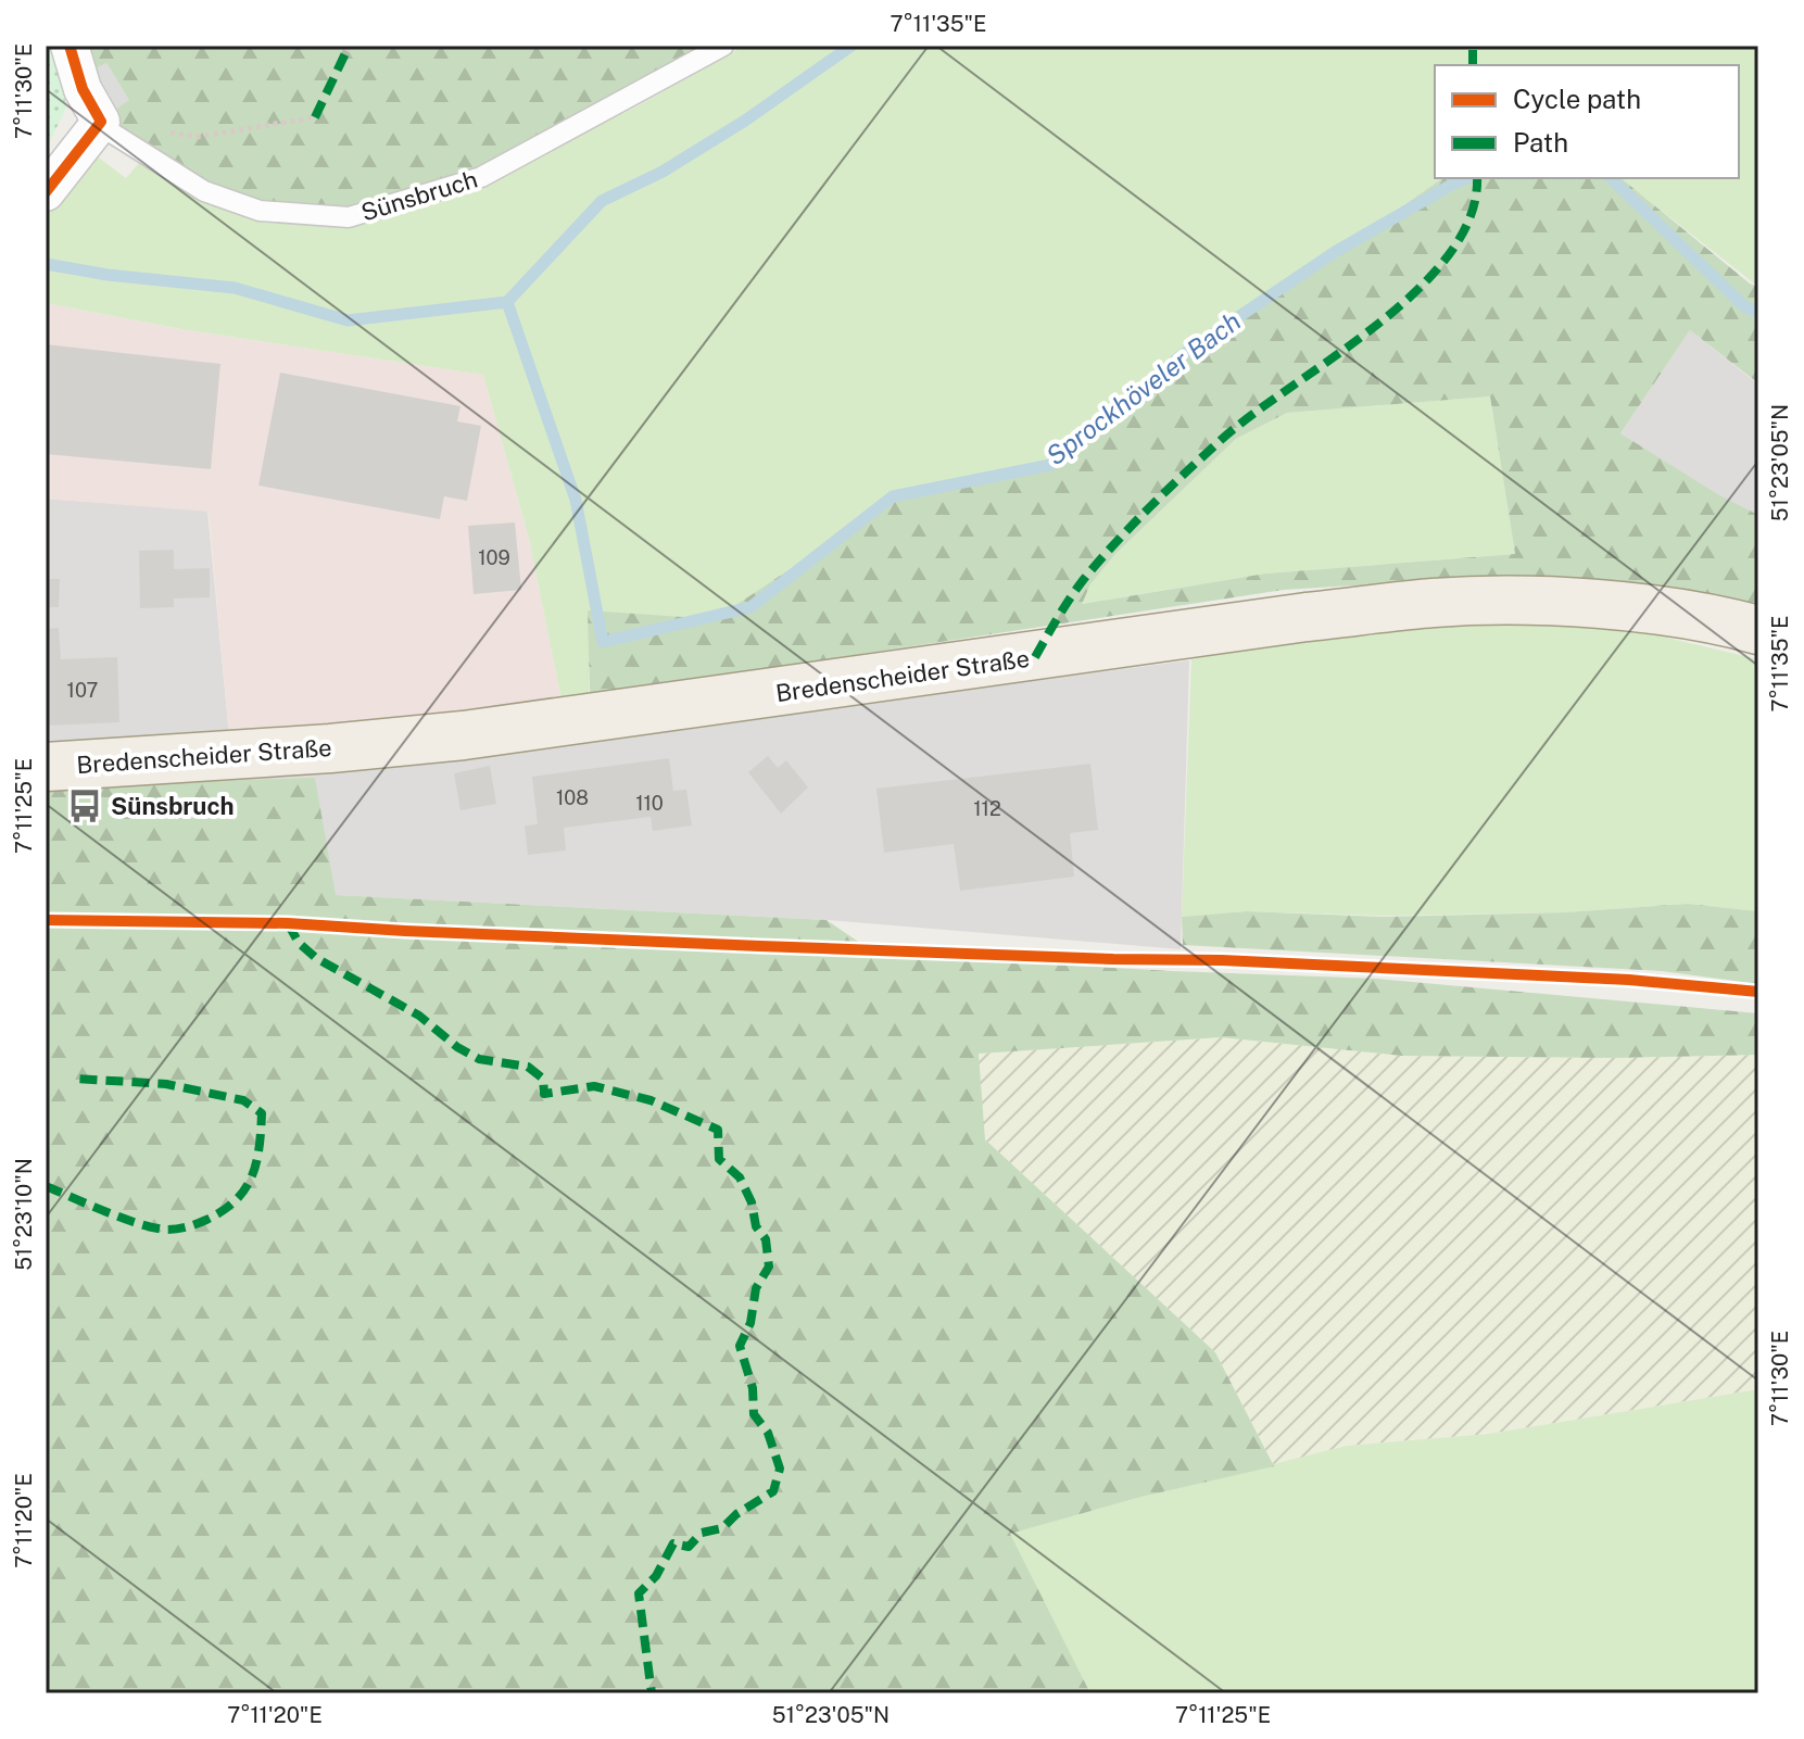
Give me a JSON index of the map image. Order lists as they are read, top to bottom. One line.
{"streets":{"main road":["Bredenscheider Straße"],"street":["Sünsbruch"]},"water":["Sprockhöveler Bach"],"places":{"bus stop":["Sünsbruch"]},"house_numbers":["109","107","108","110","112"],"legend":["Cycle path","Path"],"coordinates":["7°11'35\"E","7°11'30\"E","51°23'05\"N","7°11'25\"E","51°23'10\"N","7°11'20\"E"]}
